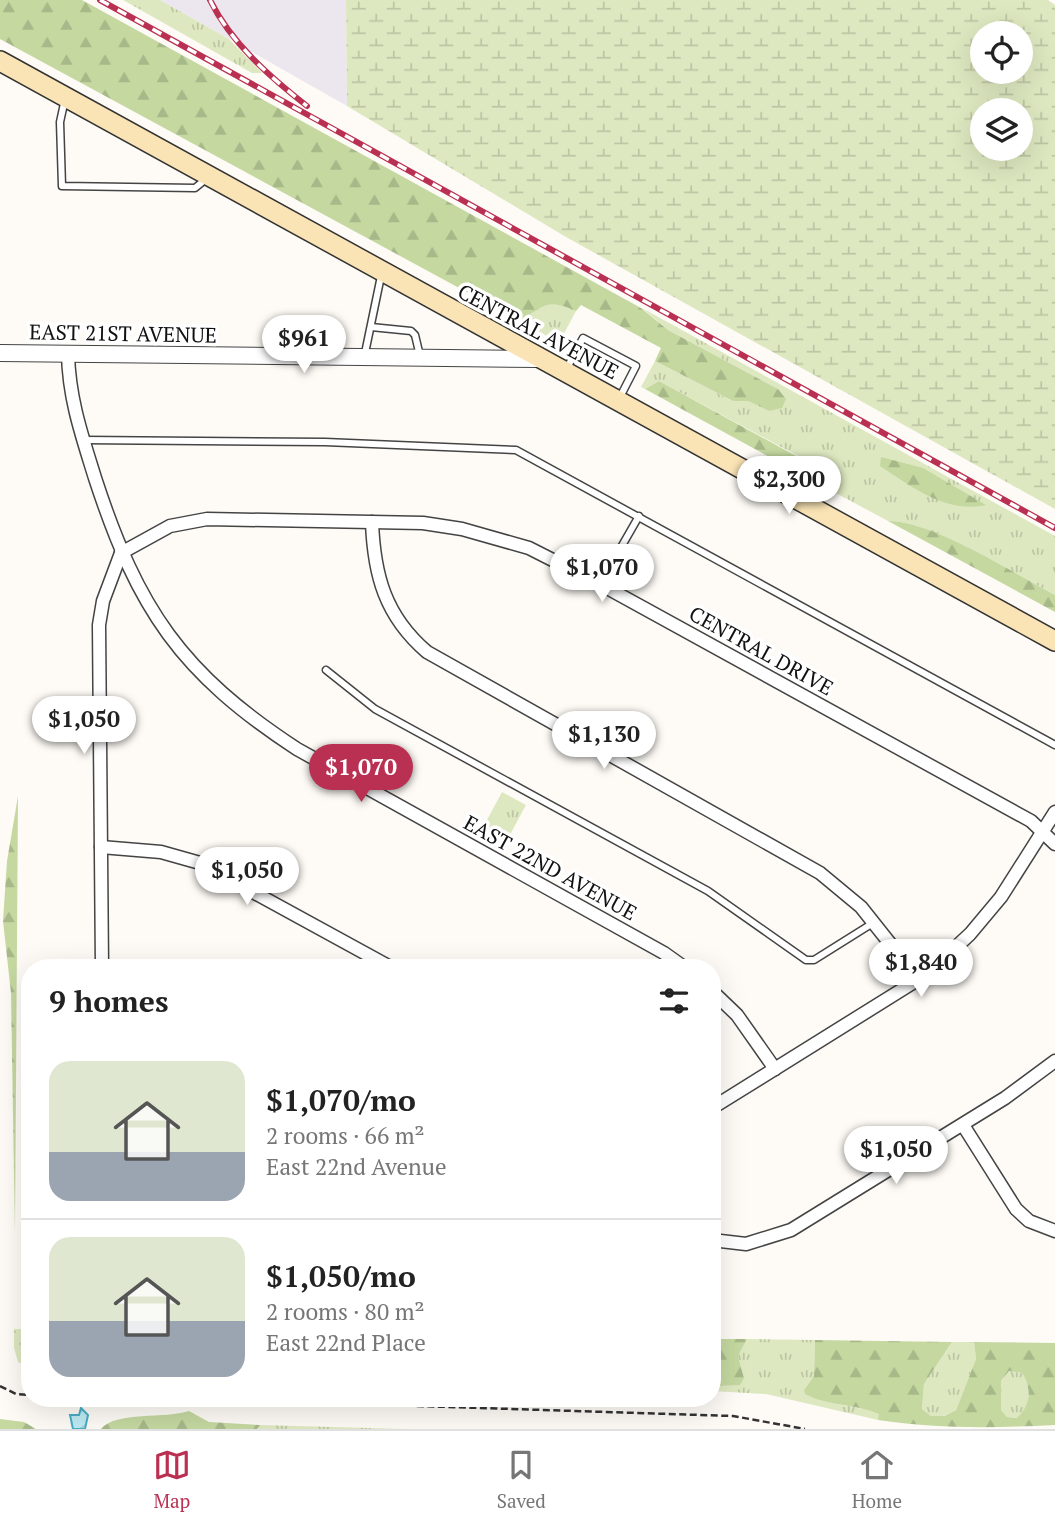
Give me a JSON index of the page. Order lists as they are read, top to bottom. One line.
{"streets":{"main road":["CENTRAL AVENUE"],"street":["EAST 21ST AVENUE","CENTRAL DRIVE","EAST 22ND AVENUE"]},"crossings":[["CENTRAL AVENUE","EAST 21ST AVENUE"],["EAST 21ST AVENUE","EAST 22ND AVENUE"],["CENTRAL DRIVE","EAST 22ND AVENUE"]],"page":{"price":["$961","$2,300","$1,070","$1,050","$1,130","$1,070","$1,050","$1,840","$1,050"],"heading":"9 homes","list":[{"name":"$1,070/mo","note":"2 rooms · 66 m² · East 22nd Avenue"},{"name":"$1,050/mo","note":"2 rooms · 80 m² · East 22nd Place"}],"tabs":["Map","Saved","Home"]}}
